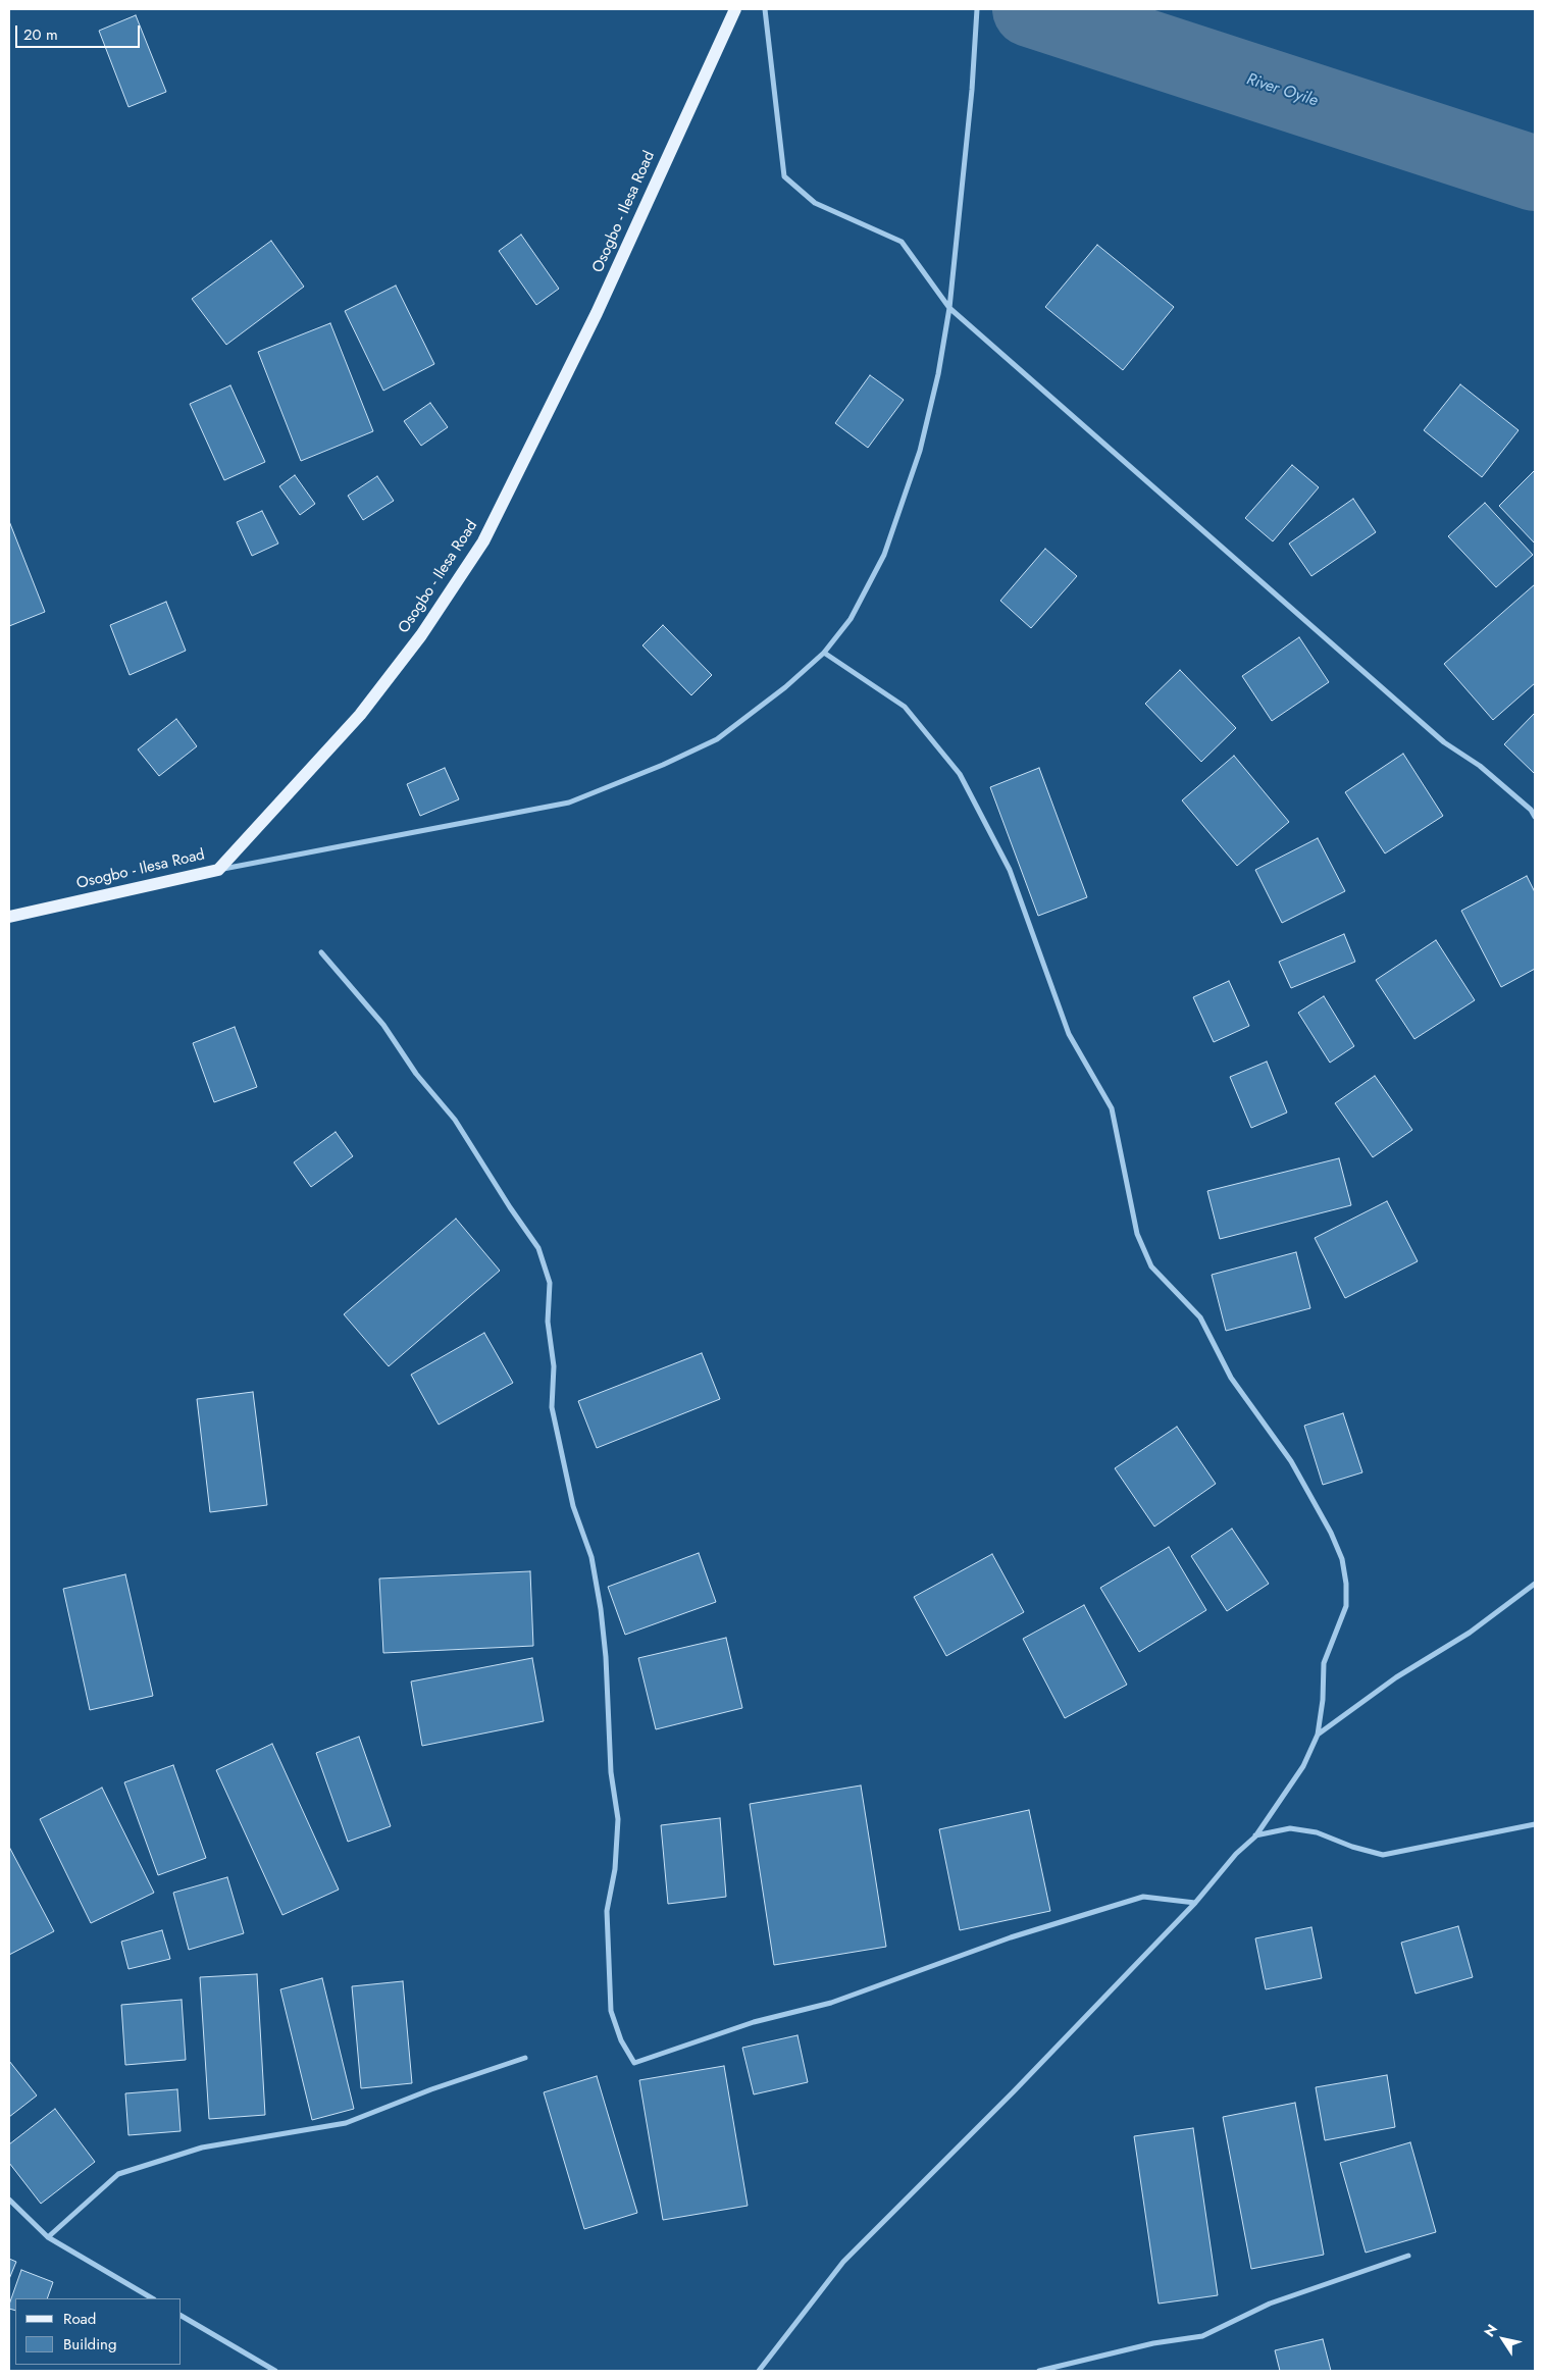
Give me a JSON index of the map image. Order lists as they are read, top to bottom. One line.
{"streets":{"main road":["Osogbo - Ilesa Road"]},"water":["River Oyile"],"legend":["Road","Building"],"scale_bar":"20 m","north":"top left"}
